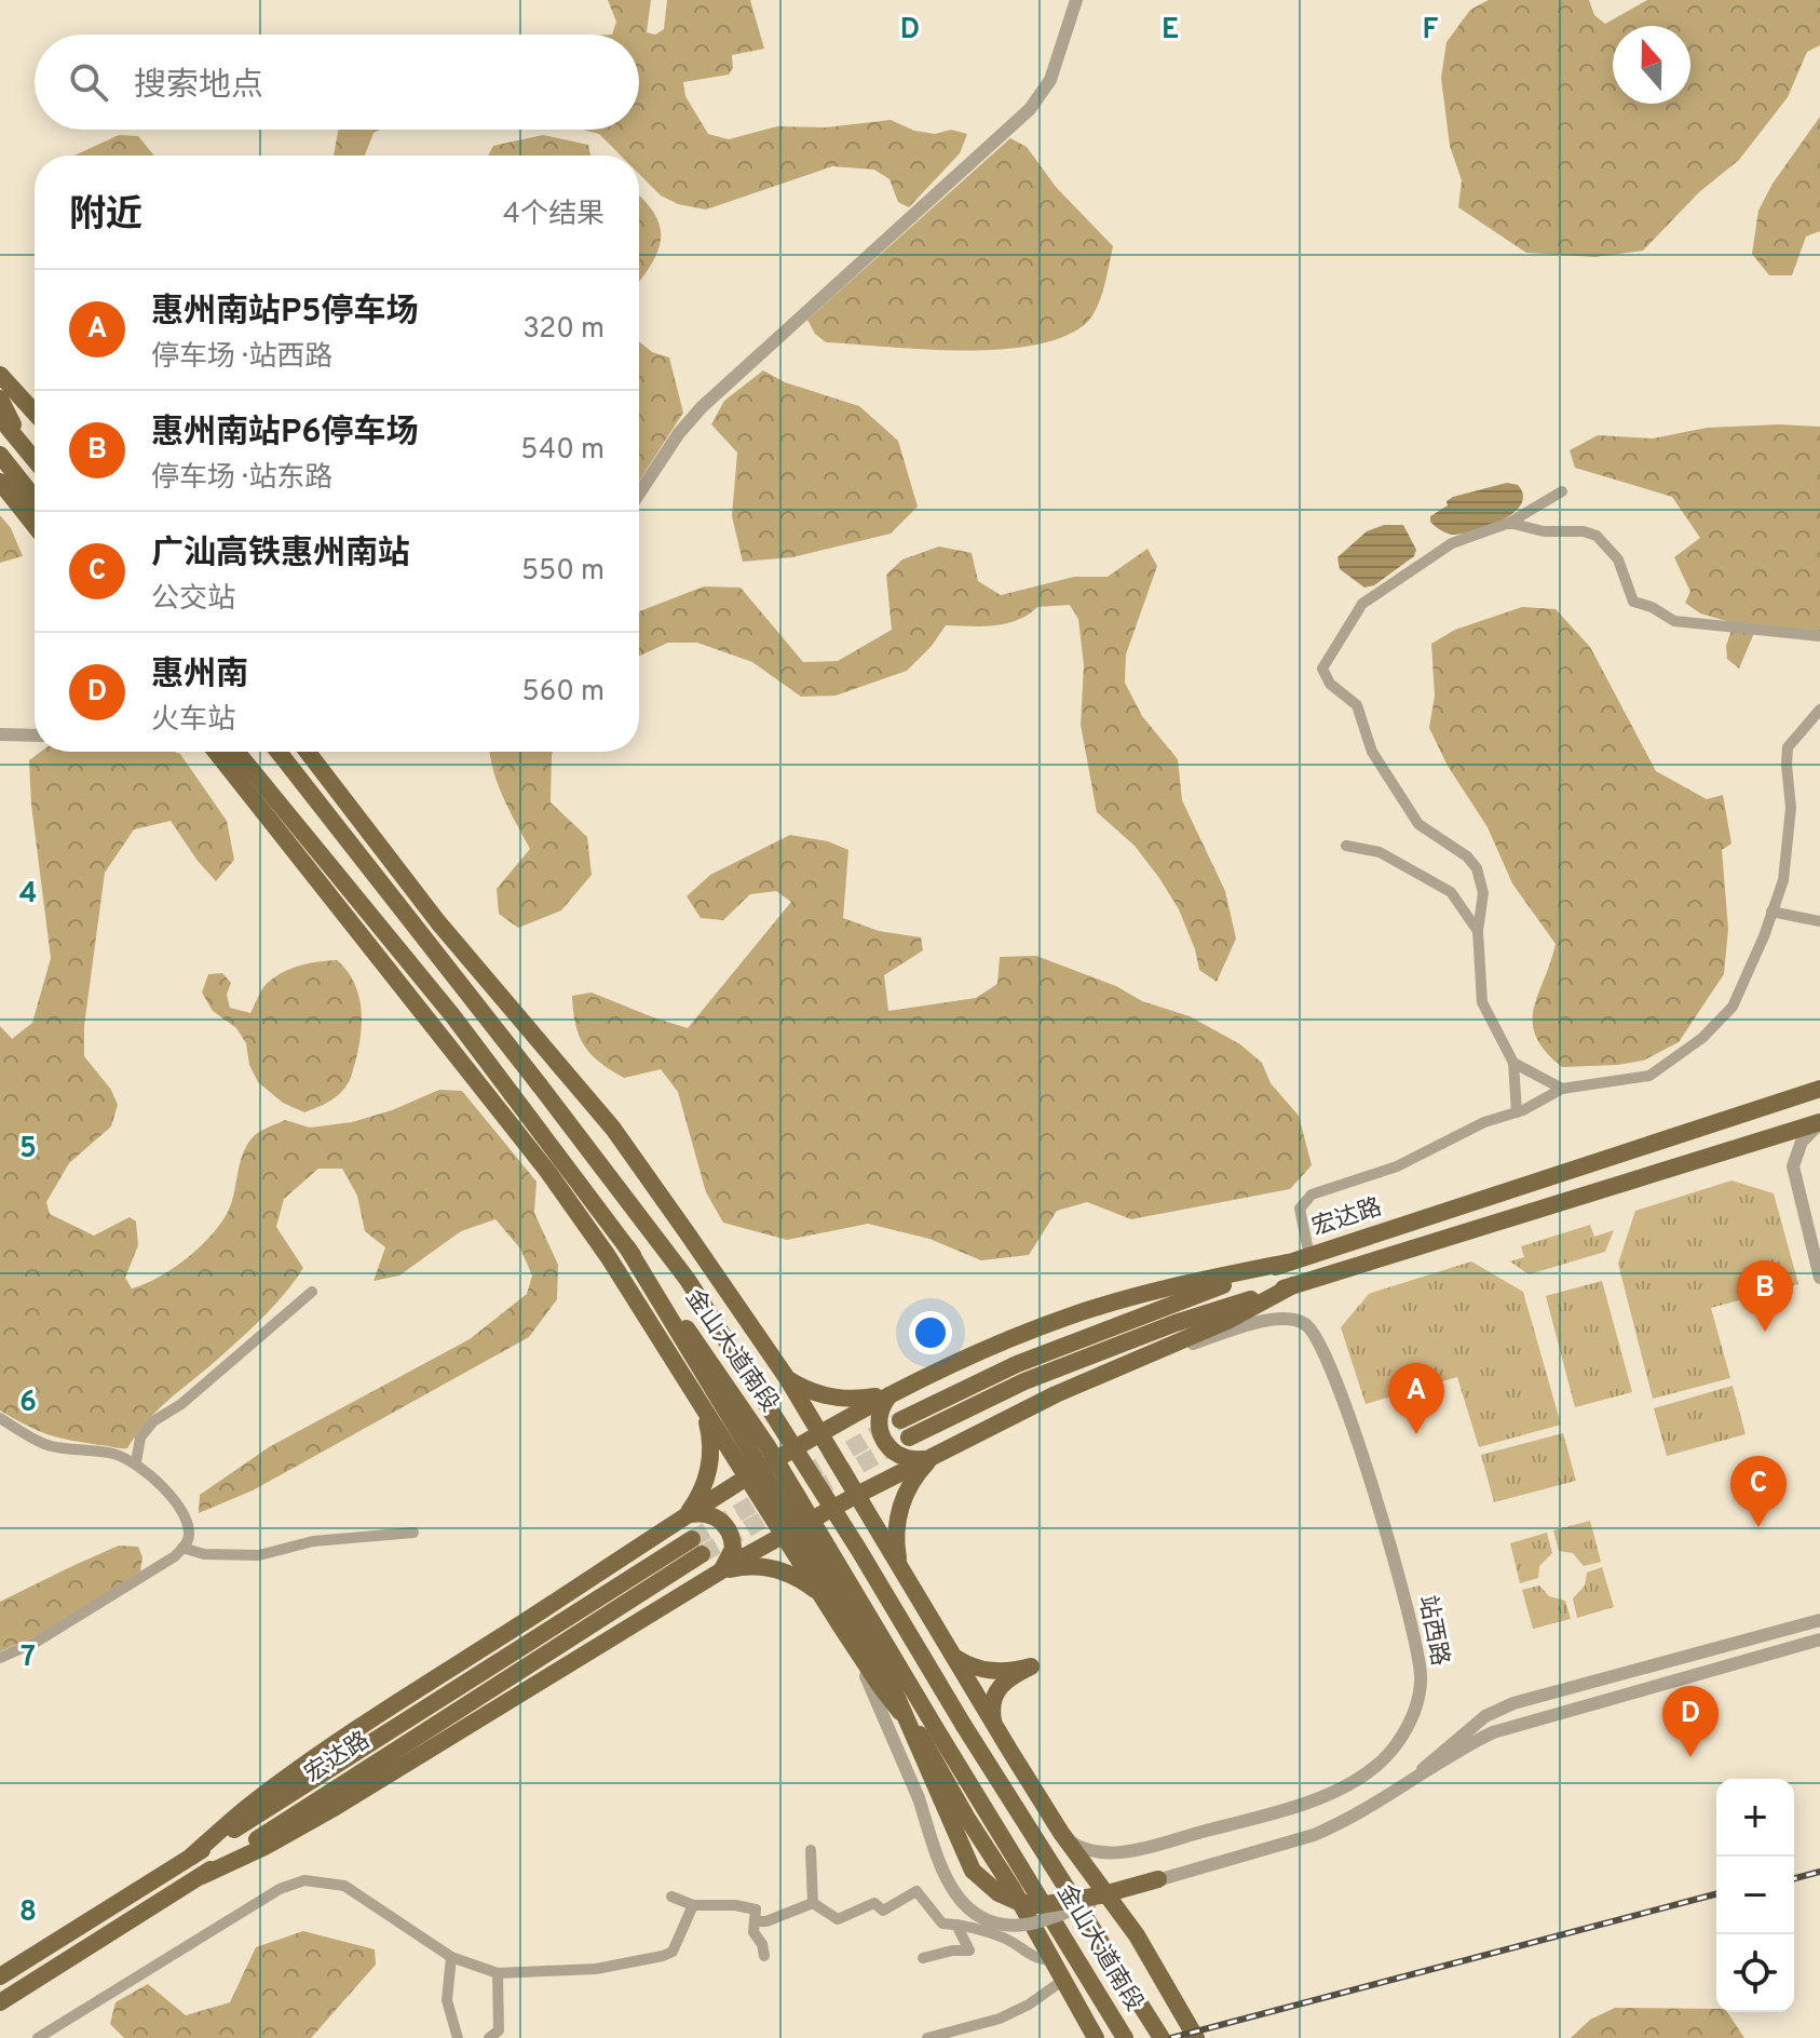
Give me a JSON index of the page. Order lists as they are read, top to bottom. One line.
{"streets":{"main road":["宏达路","金山大道南段"],"street":["站西路"]},"north":"top","page":{"search":"搜索地点","heading":["附近","4个结果"],"list":[{"mark":"A","name":"惠州南站P5停车场","note":"停车场 · 站西路","value":"320 m"},{"mark":"B","name":"惠州南站P6停车场","note":"停车场 · 站东路","value":"540 m"},{"mark":"C","name":"广汕高铁惠州南站","note":"公交站","value":"550 m"},{"mark":"D","name":"惠州南","note":"火车站","value":"560 m"}],"pins":["B","A","C","D"],"map_buttons":["+","−"]},"grid":{"columns":["D","E","F"],"rows":["4","5","6","7","8"]}}
